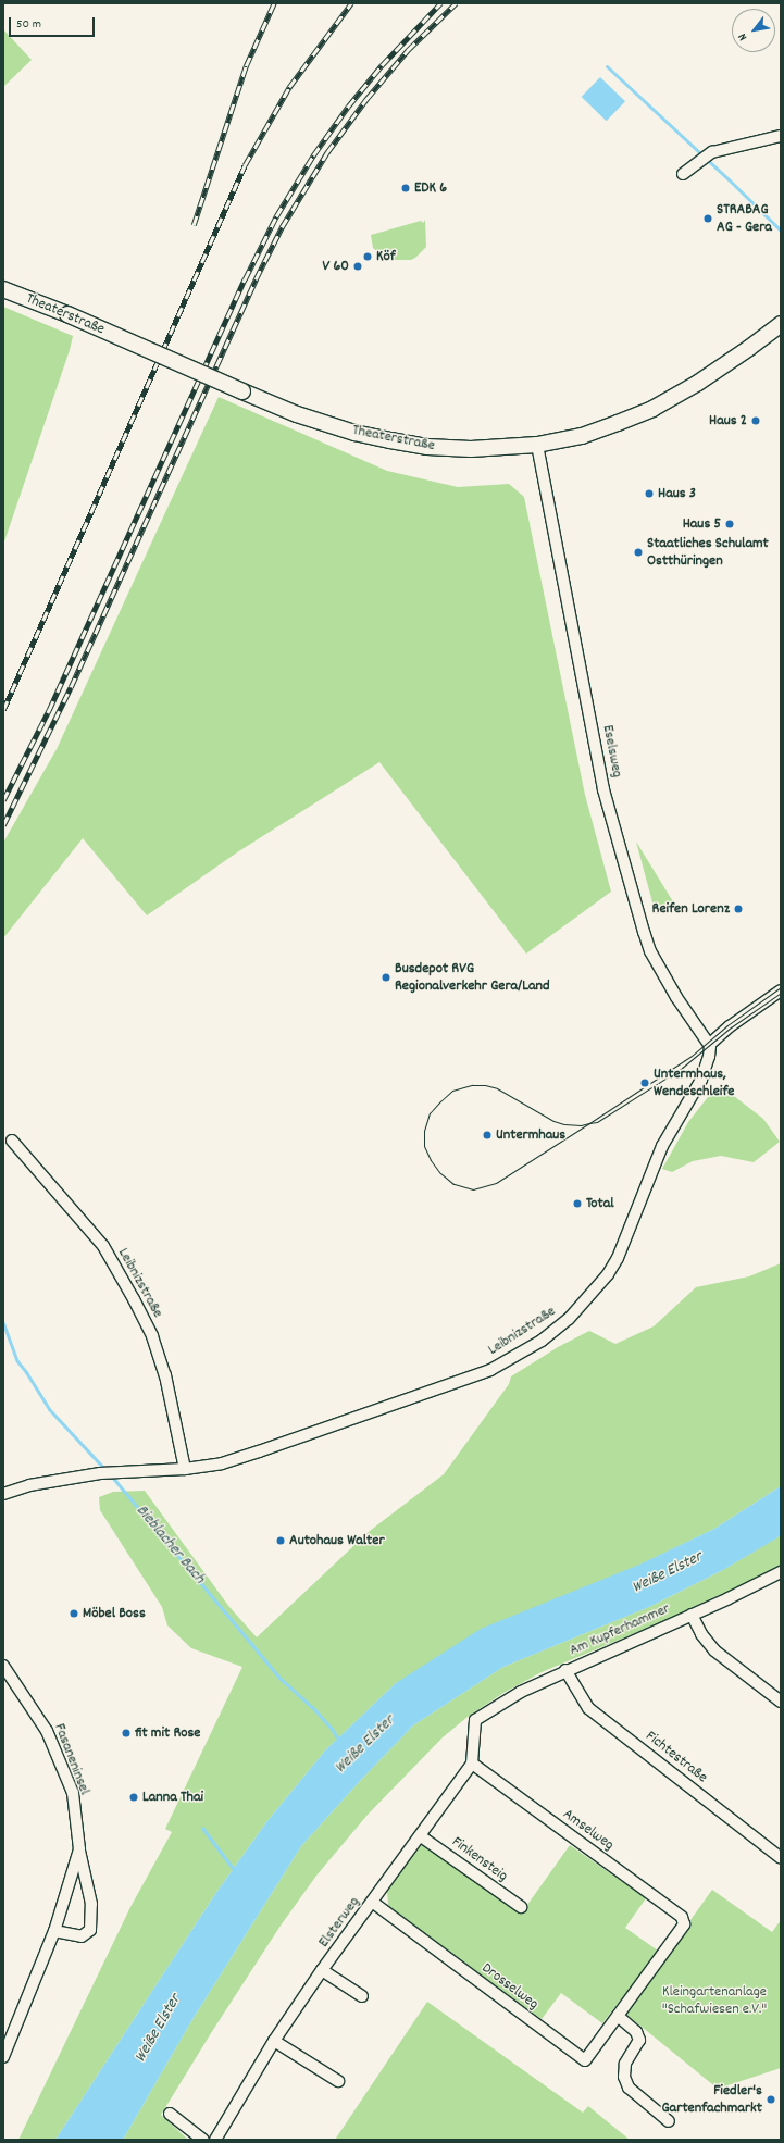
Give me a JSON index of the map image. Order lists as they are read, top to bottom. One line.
{"streets":{"main road":["Theaterstraße"],"street":["Eselsweg","Leibnizstraße","Am Kupferhammer","Fichtestraße","Fasaneninsel","Amselweg","Finkensteig","Elsterweg","Drosselweg"]},"crossings":[["Theaterstraße","Eselsweg"],["Eselsweg","Leibnizstraße"],["Am Kupferhammer","Fichtestraße"],["Am Kupferhammer","Amselweg"],["Am Kupferhammer","Elsterweg"],["Amselweg","Elsterweg"],["Amselweg","Drosselweg"],["Finkensteig","Elsterweg"],["Elsterweg","Drosselweg"]],"water":["Bieblacher Bach","Weiße Elster"],"parks":["Kleingartenanlage \"Schafwiesen e.V.\""],"places":["EDK 6","STRABAG AG - Gera","Köf","V 60","Haus 2","Haus 3","Haus 5","Staatliches Schulamt Ostthüringen","Reifen Lorenz","Busdepot RVG Regionalverkehr Gera/Land","Untermhaus, Wendeschleife","Untermhaus","Total","Autohaus Walter","Möbel Boss","fit mit Rose","Lanna Thai","Fiedler's Gartenfachmarkt"],"scale_bar":"50 m","north":"bottom left"}
